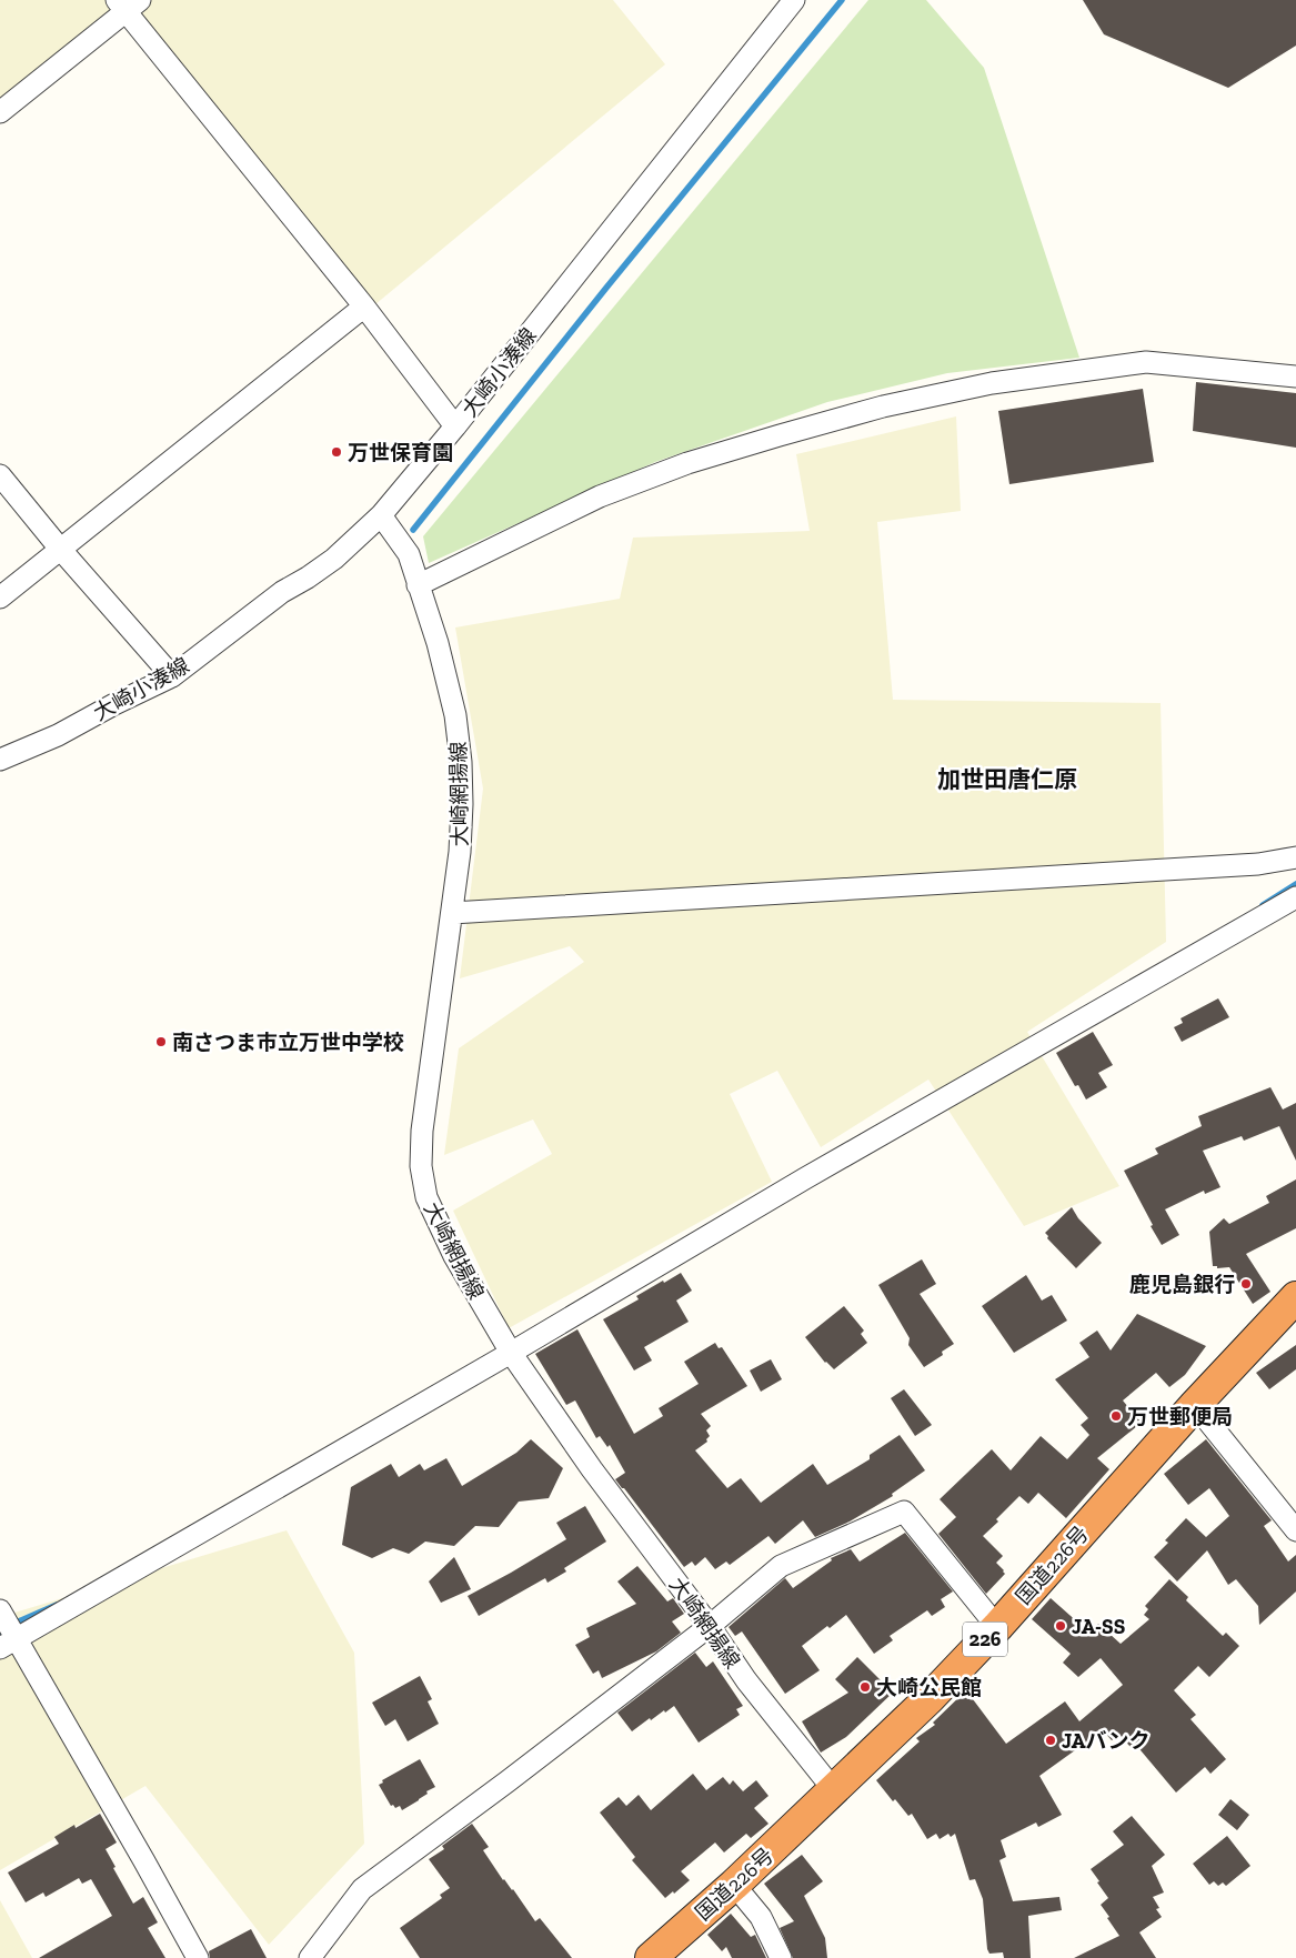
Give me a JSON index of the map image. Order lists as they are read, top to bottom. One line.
{"streets":{"highway":["国道226号","226"],"street":["大崎小湊線","大崎網揚線"]},"crossings":[["大崎小湊線","大崎網揚線"],["大崎網揚線","国道226号"]],"districts":["加世田唐仁原"],"places":["万世保育園","南さつま市立万世中学校","鹿児島銀行","万世郵便局","JA-SS","大崎公民館","JAバンク"]}
